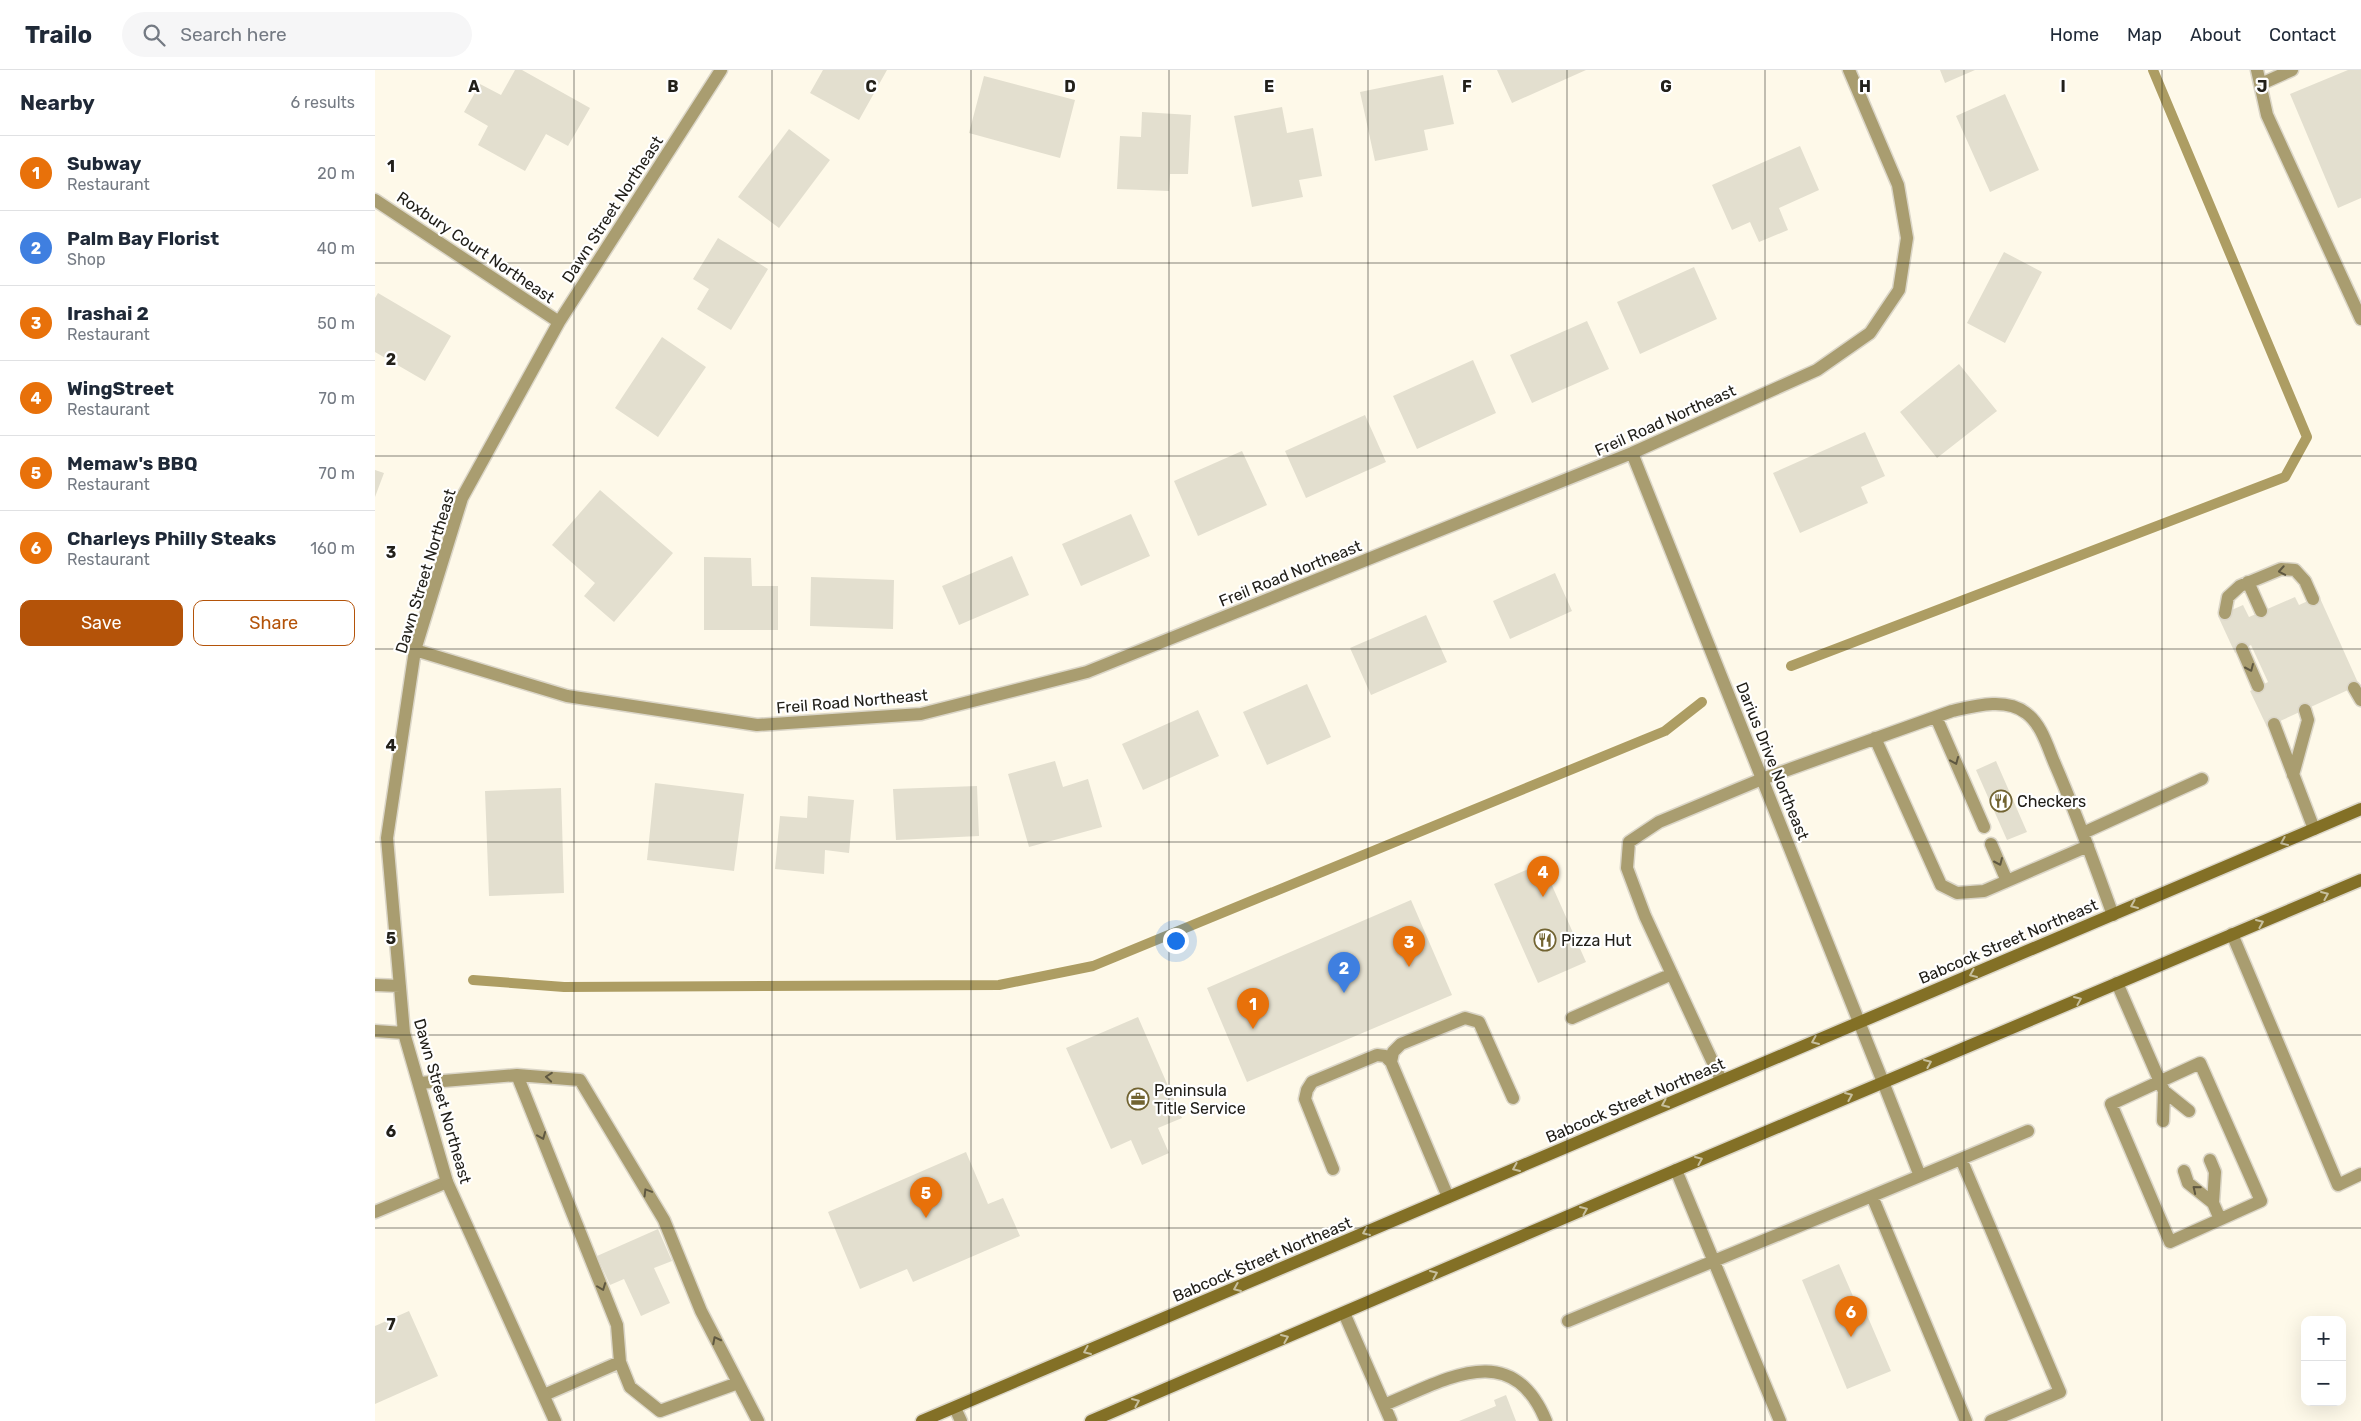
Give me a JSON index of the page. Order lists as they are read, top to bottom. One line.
{"streets":{"main road":["Babcock Street Northeast"],"street":["Dawn Street Northeast","Roxbury Court Northeast","Freil Road Northeast","Darius Drive Northeast"]},"crossings":[["Dawn Street Northeast","Roxbury Court Northeast"],["Dawn Street Northeast","Freil Road Northeast"],["Freil Road Northeast","Darius Drive Northeast"],["Darius Drive Northeast","Babcock Street Northeast"]],"places":{"restaurant":["Checkers","Pizza Hut"],"office":["Peninsula Title Service"]},"page":{"header":"Trailo","search":"Search here","nav":["Home","Map","About","Contact"],"heading":["Nearby","6 results"],"list":[{"mark":"1","name":"Subway","note":"Restaurant","value":"20 m"},{"mark":"2","name":"Palm Bay Florist","note":"Shop","value":"40 m"},{"mark":"3","name":"Irashai 2","note":"Restaurant","value":"50 m"},{"mark":"4","name":"WingStreet","note":"Restaurant","value":"70 m"},{"mark":"5","name":"Memaw's BBQ","note":"Restaurant","value":"70 m"},{"mark":"6","name":"Charleys Philly Steaks","note":"Restaurant","value":"160 m"}],"buttons":["Save","Share"],"pins":["4","3","2","1","5","6"],"map_buttons":["+","−"]},"grid":{"columns":["A","B","C","D","E","F","G","H","I","J"],"rows":["1","2","3","4","5","6","7"]}}
